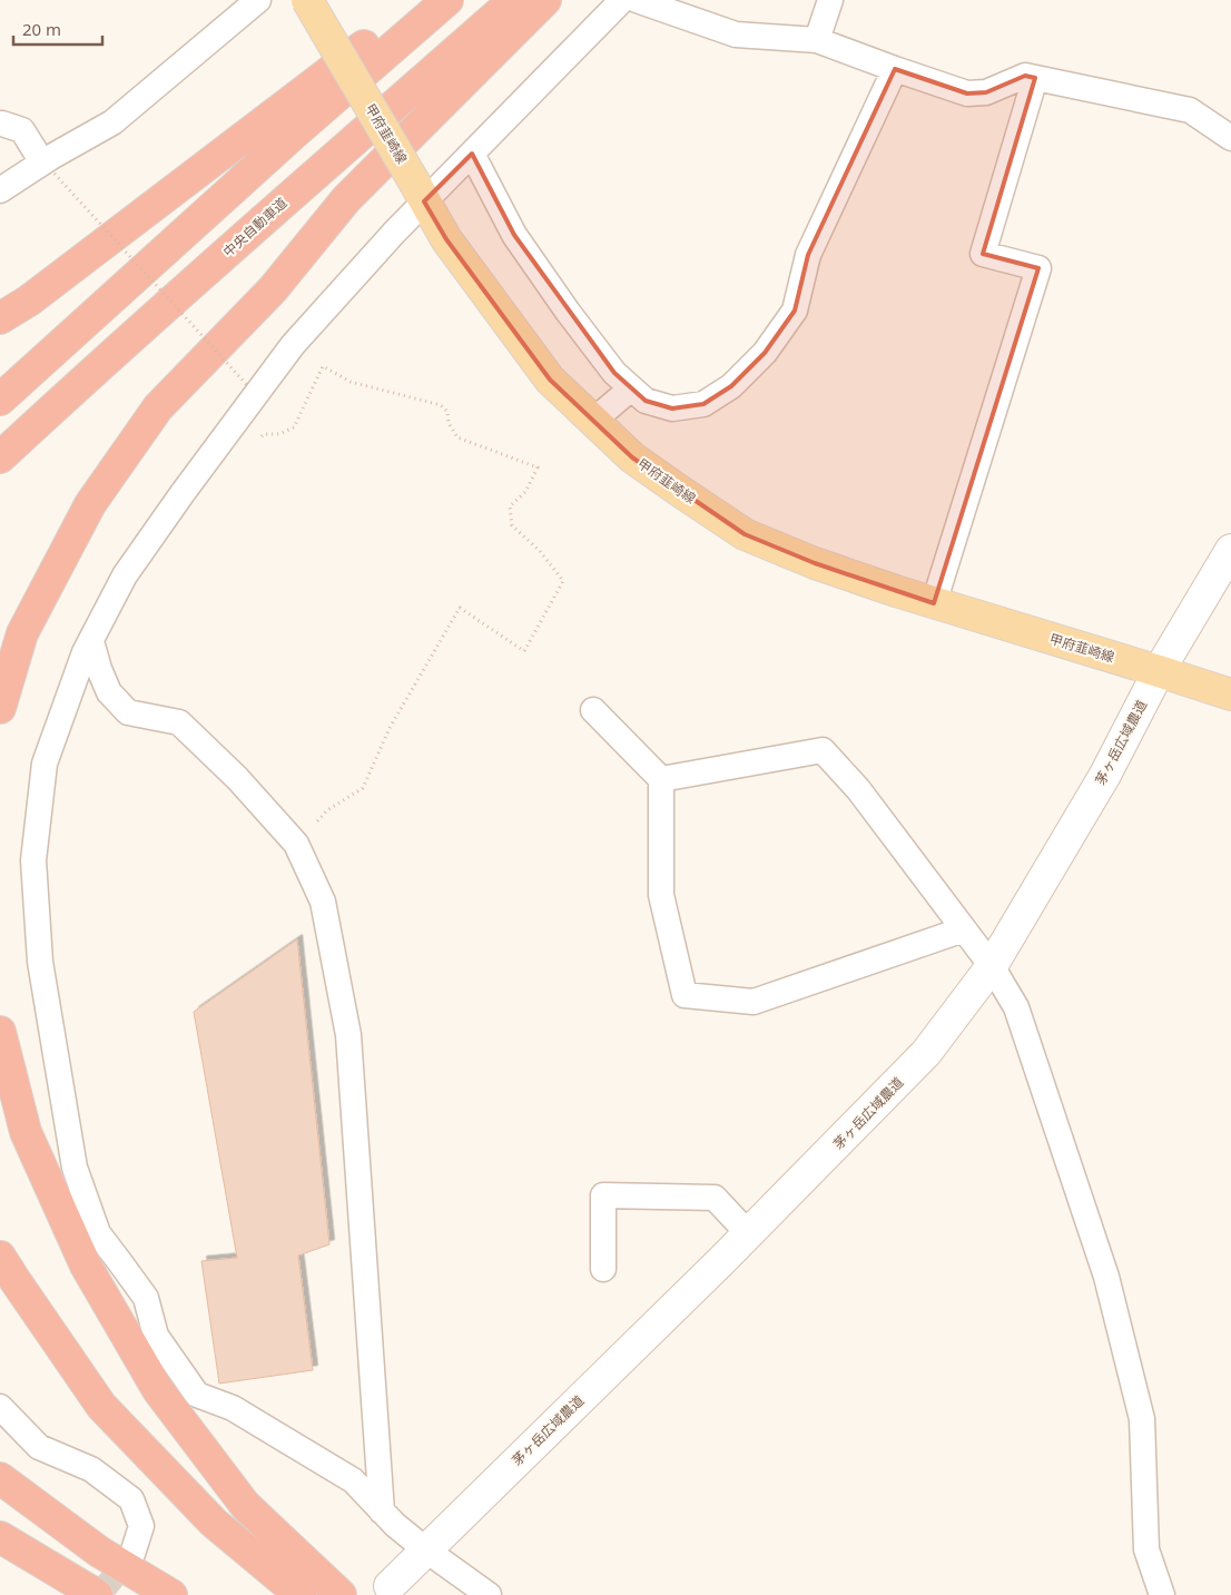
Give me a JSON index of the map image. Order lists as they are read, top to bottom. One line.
{"streets":{"highway":["中央自動車道"],"main road":["甲府韮崎線"],"street":["茅ヶ岳広域農道"]},"crossings":[["甲府韮崎線","茅ヶ岳広域農道"]],"scale_bar":"20 m"}
